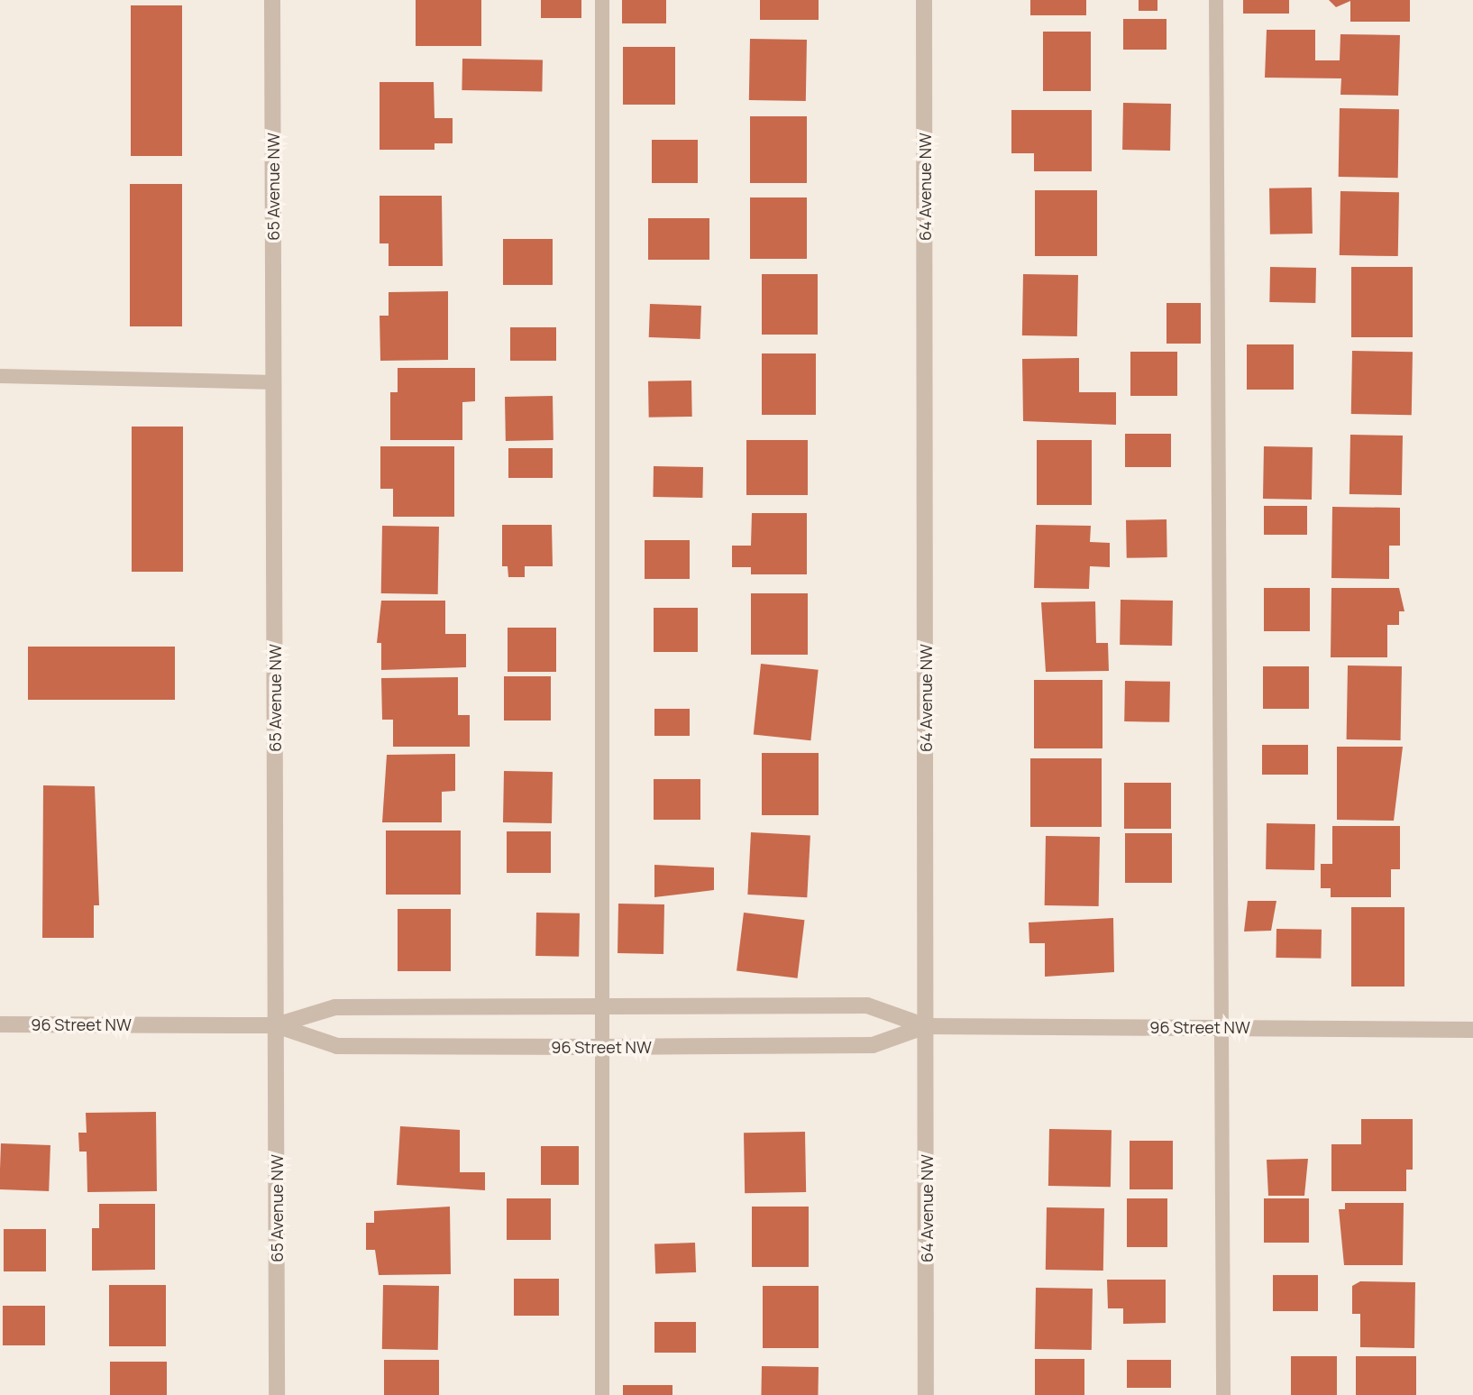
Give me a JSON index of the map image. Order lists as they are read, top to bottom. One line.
{"streets":{"street":["65 Avenue NW","64 Avenue NW","96 Street NW"]},"crossings":[["65 Avenue NW","96 Street NW"],["64 Avenue NW","96 Street NW"]]}
